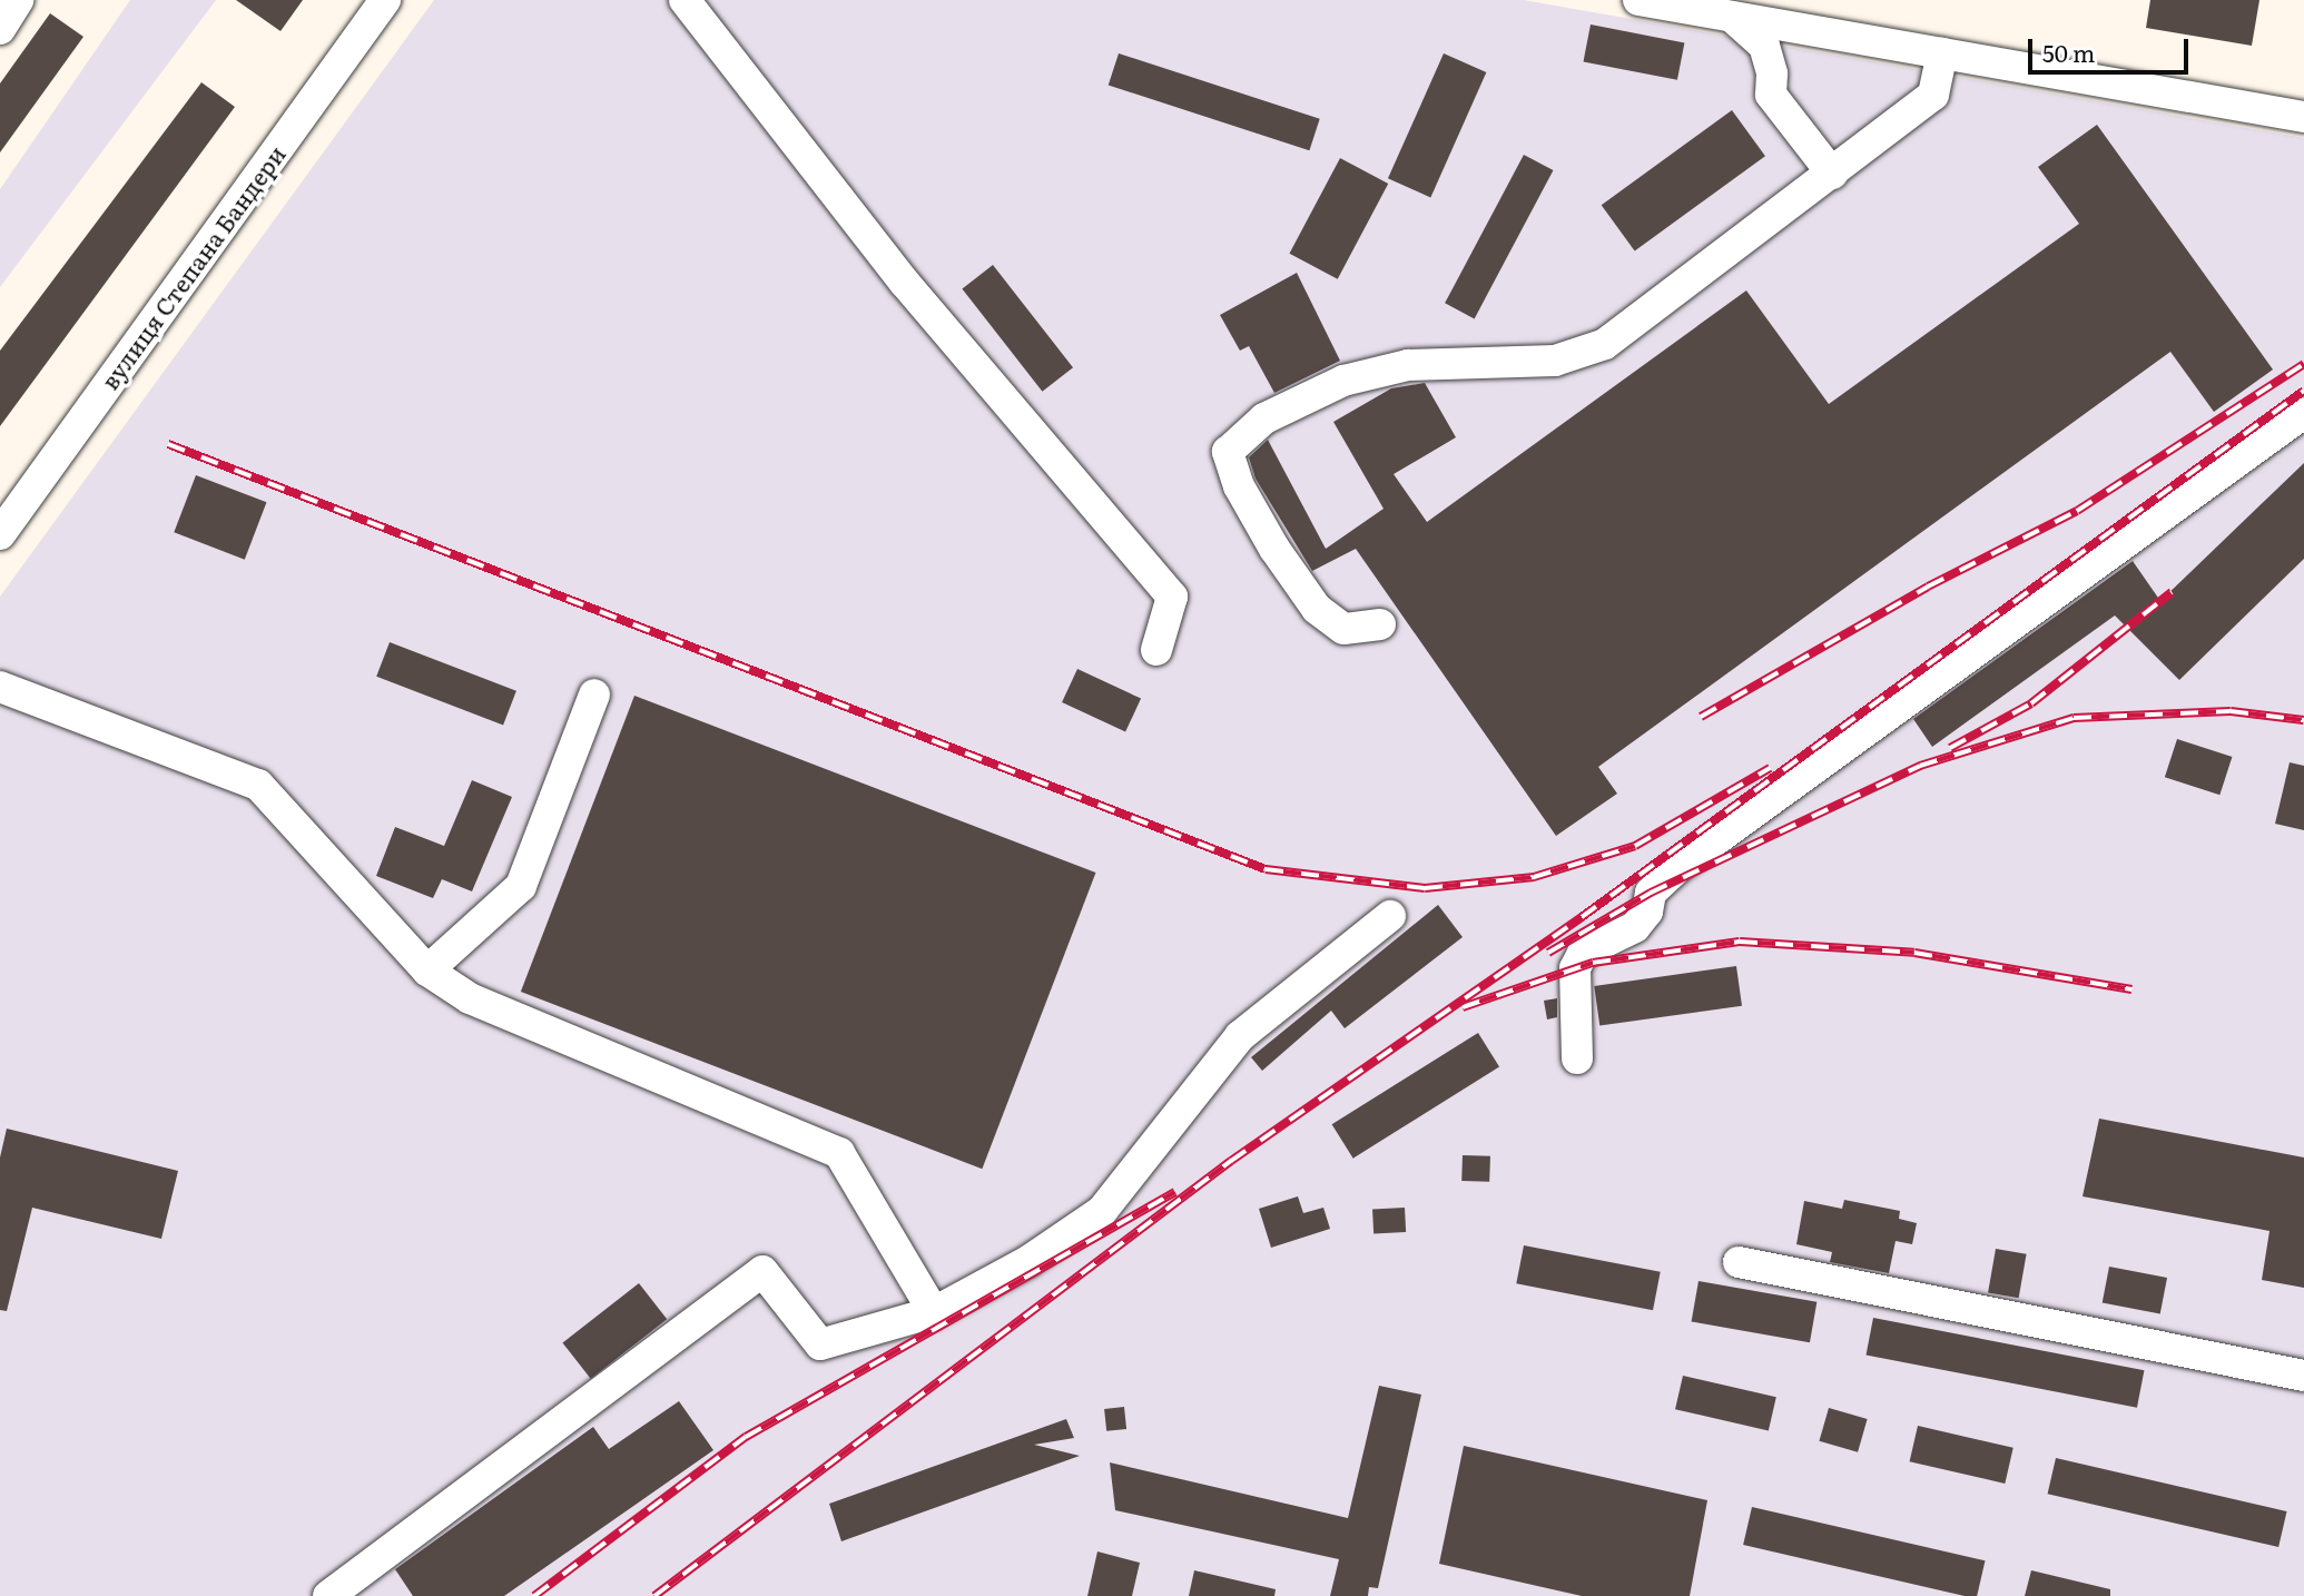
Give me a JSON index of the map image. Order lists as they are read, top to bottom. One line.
{"streets":{"street":["вулиця Степана Бандери"]},"scale_bar":"50 m"}
